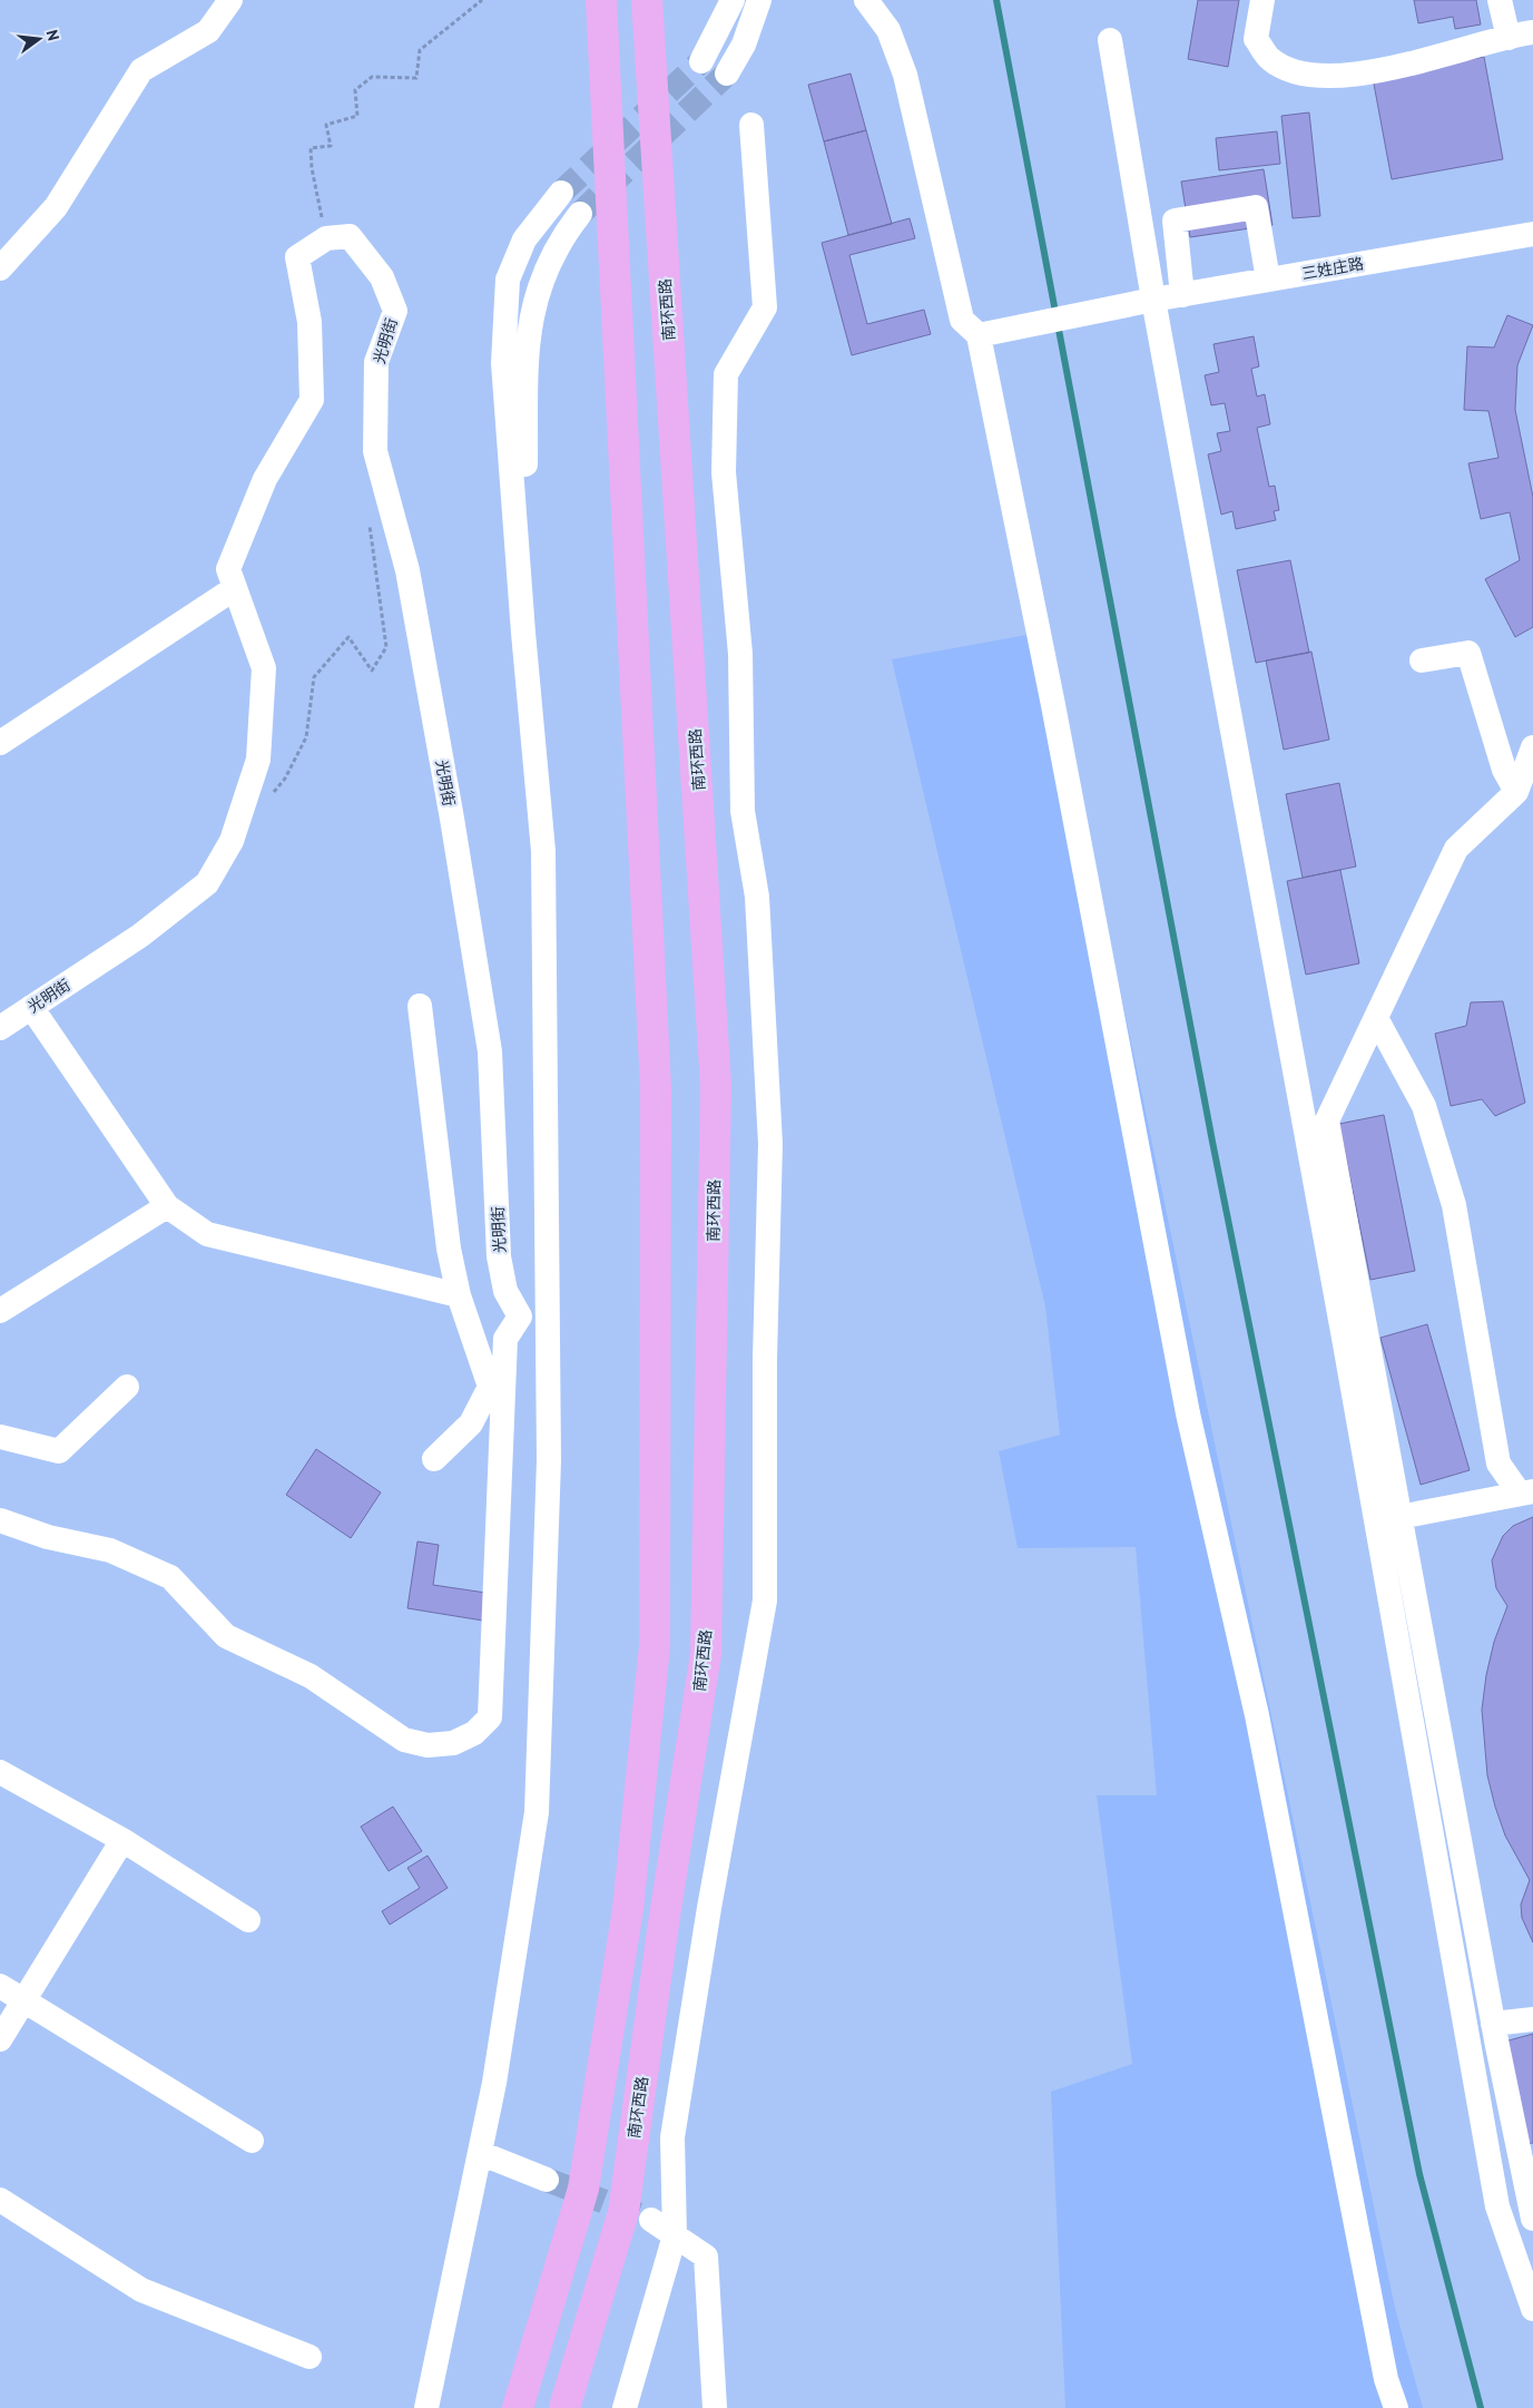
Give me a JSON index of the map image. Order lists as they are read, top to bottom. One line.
{"streets":{"highway":["南环西路"],"street":["三姓庄路","光明街"]},"north":"right"}
